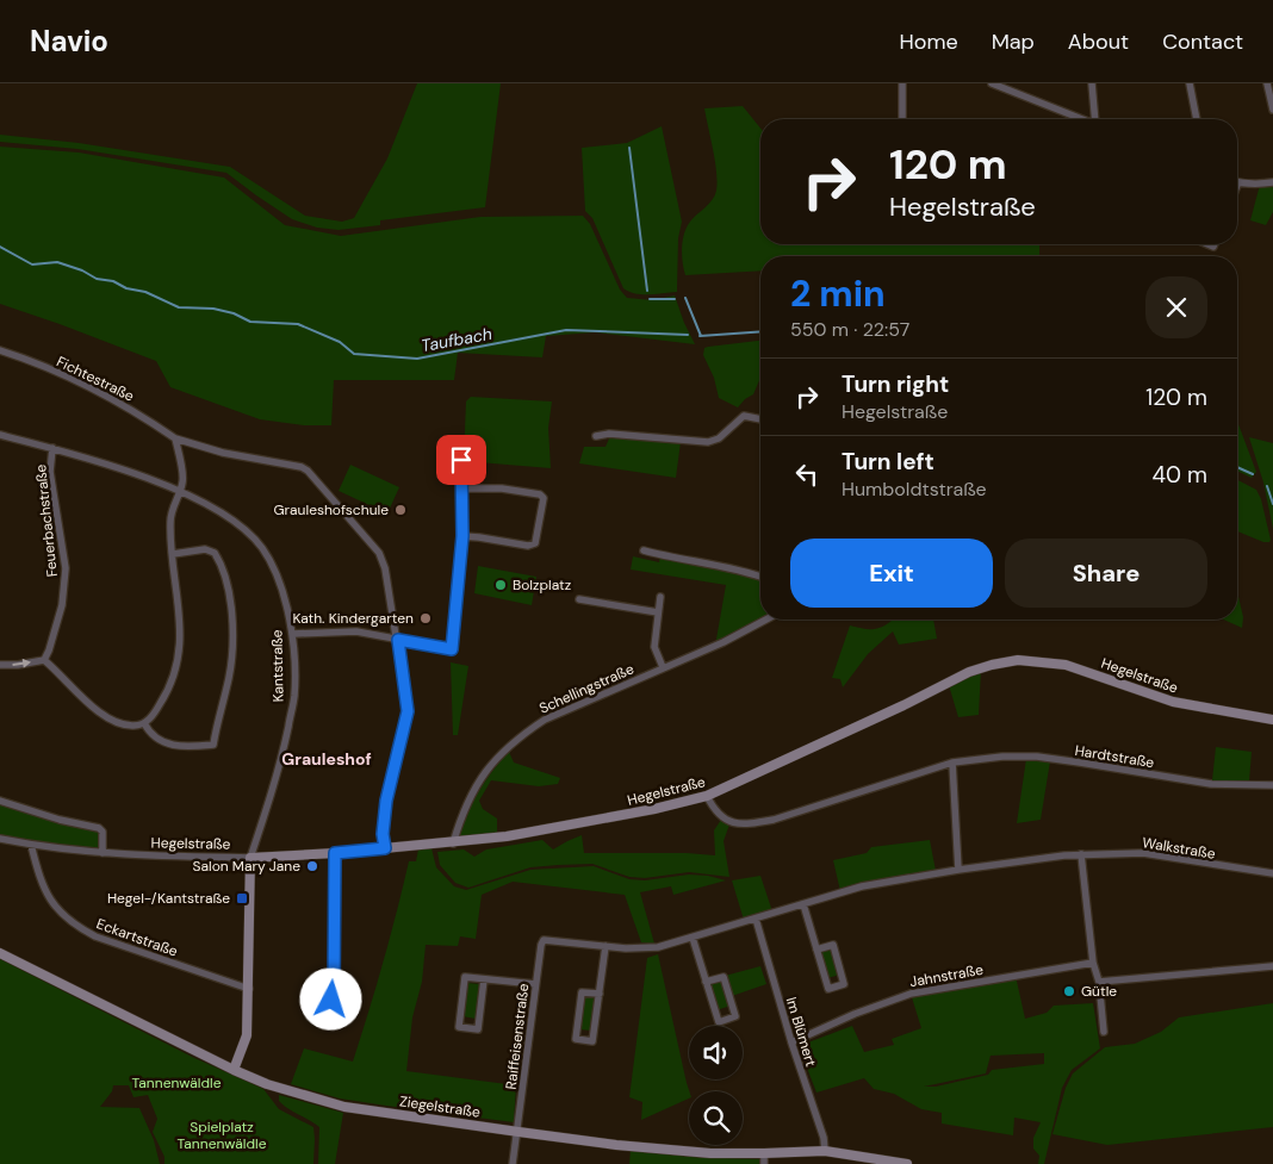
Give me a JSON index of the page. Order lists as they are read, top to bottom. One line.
{"streets":{"street":["Fichtestraße","Feuerbachstraße","Kantstraße","Hegelstraße","Schellingstraße","Hardtstraße","Walkstraße","Eckartstraße","Jahnstraße","Im Blümert","Raiffeisenstraße","Ziegelstraße"]},"crossings":[["Feuerbachstraße","Kantstraße"],["Kantstraße","Hegelstraße"],["Kantstraße","Eckartstraße"],["Kantstraße","Ziegelstraße"],["Hegelstraße","Schellingstraße"],["Hegelstraße","Hardtstraße"],["Hegelstraße","Eckartstraße"],["Jahnstraße","Im Blümert"],["Im Blümert","Ziegelstraße"],["Raiffeisenstraße","Ziegelstraße"]],"districts":["Grauleshof"],"water":["Taufbach"],"parks":["Tannenwäldle","Spielplatz Tannenwäldle"],"places":{"other":["Grauleshofschule","Bolzplatz","Kath. Kindergarten","Salon Mary Jane","Gütle"],"transit":["Hegel-/Kantstraße"]},"page":{"header":"Navio","nav":["Home","Map","About","Contact"],"turn":["120 m","Hegelstraße"],"heading":["2 min","550 m · 22:57"],"list":[{"name":"Turn right","note":"Hegelstraße","value":"120 m"},{"name":"Turn left","note":"Humboldtstraße","value":"40 m"}],"buttons":["Exit","Share"]}}
